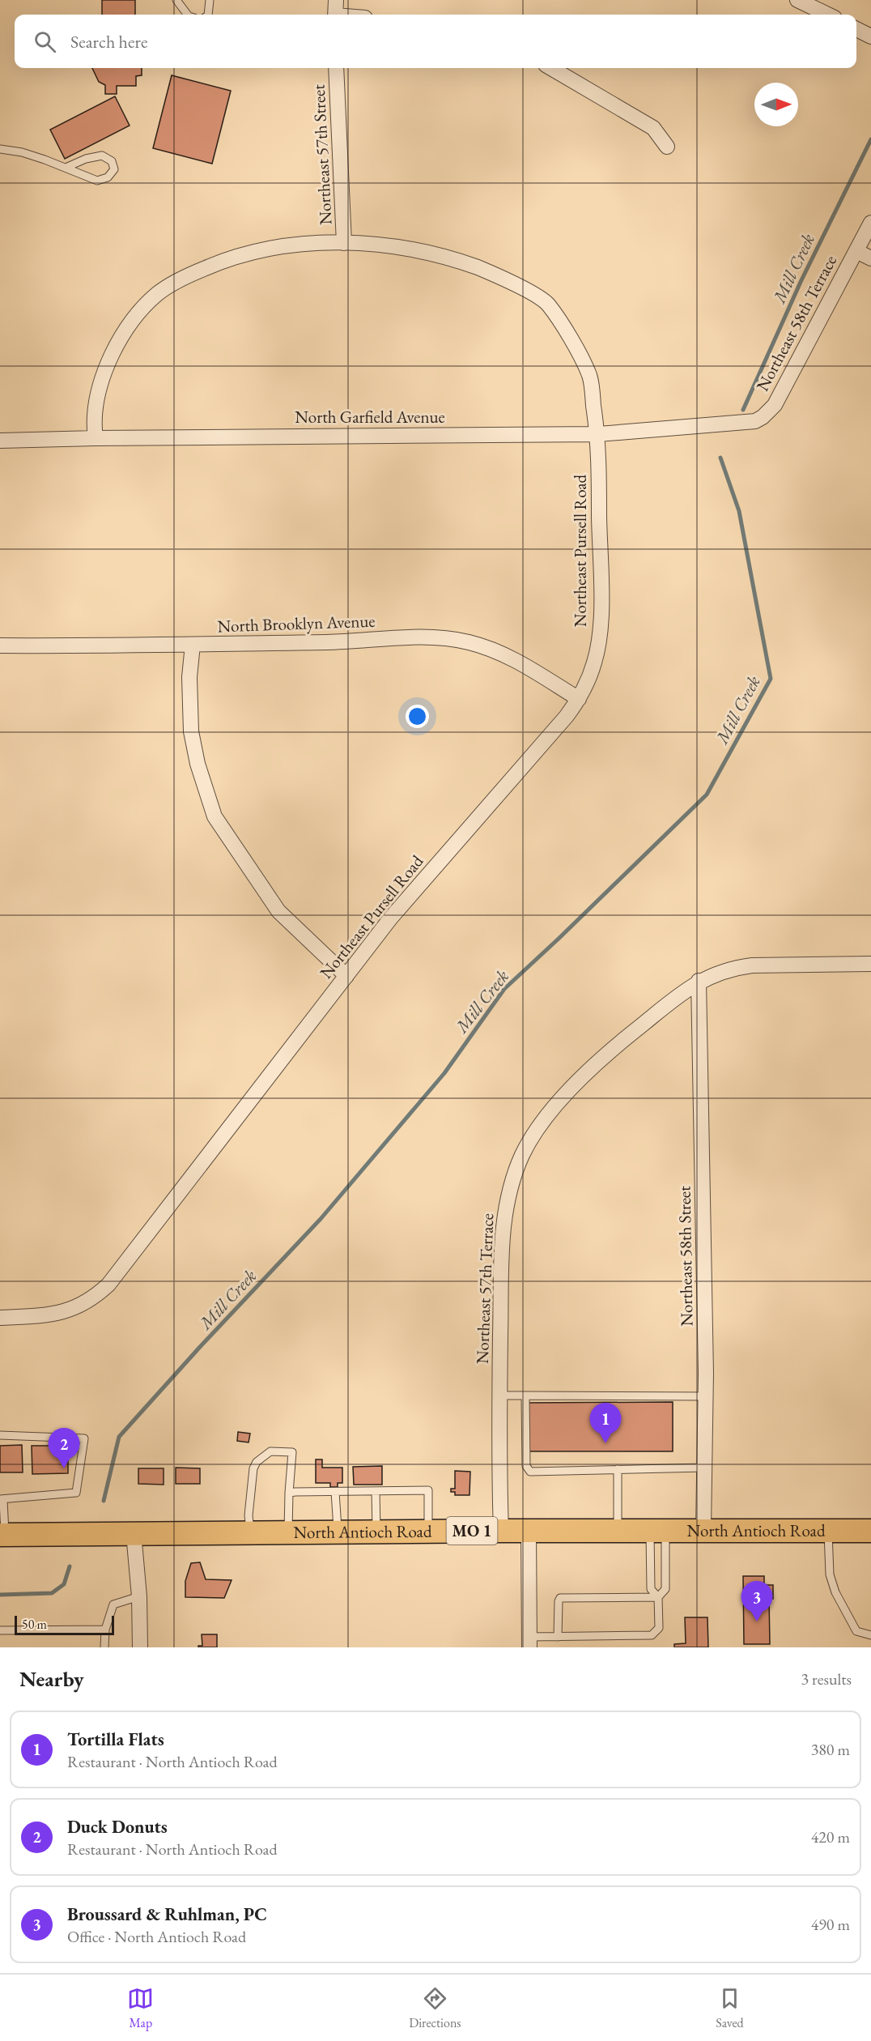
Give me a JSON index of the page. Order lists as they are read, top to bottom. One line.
{"streets":{"main road":["MO 1","North Antioch Road"],"street":["Northeast 57th Street","Northeast 58th Terrace","North Garfield Avenue","Northeast Pursell Road","North Brooklyn Avenue","Northeast 58th Street","Northeast 57th Terrace"]},"crossings":[["Northeast 57th Street","Northeast Pursell Road"],["Northeast 58th Terrace","North Garfield Avenue"],["North Garfield Avenue","Northeast Pursell Road"],["Northeast Pursell Road","North Brooklyn Avenue"],["Northeast 58th Street","Northeast 57th Terrace"],["Northeast 58th Street","North Antioch Road"],["Northeast 57th Terrace","North Antioch Road"]],"water":["Mill Creek"],"scale_bar":"50 m","north":"right","page":{"search":"Search here","pins":["1","2","3"],"scale":"50 m","heading":["Nearby","3 results"],"list":[{"mark":"1","name":"Tortilla Flats","note":"Restaurant · North Antioch Road","value":"380 m"},{"mark":"2","name":"Duck Donuts","note":"Restaurant · North Antioch Road","value":"420 m"},{"mark":"3","name":"Broussard & Ruhlman, PC","note":"Office · North Antioch Road","value":"490 m"}],"nav":["Map","Directions","Saved"]}}
